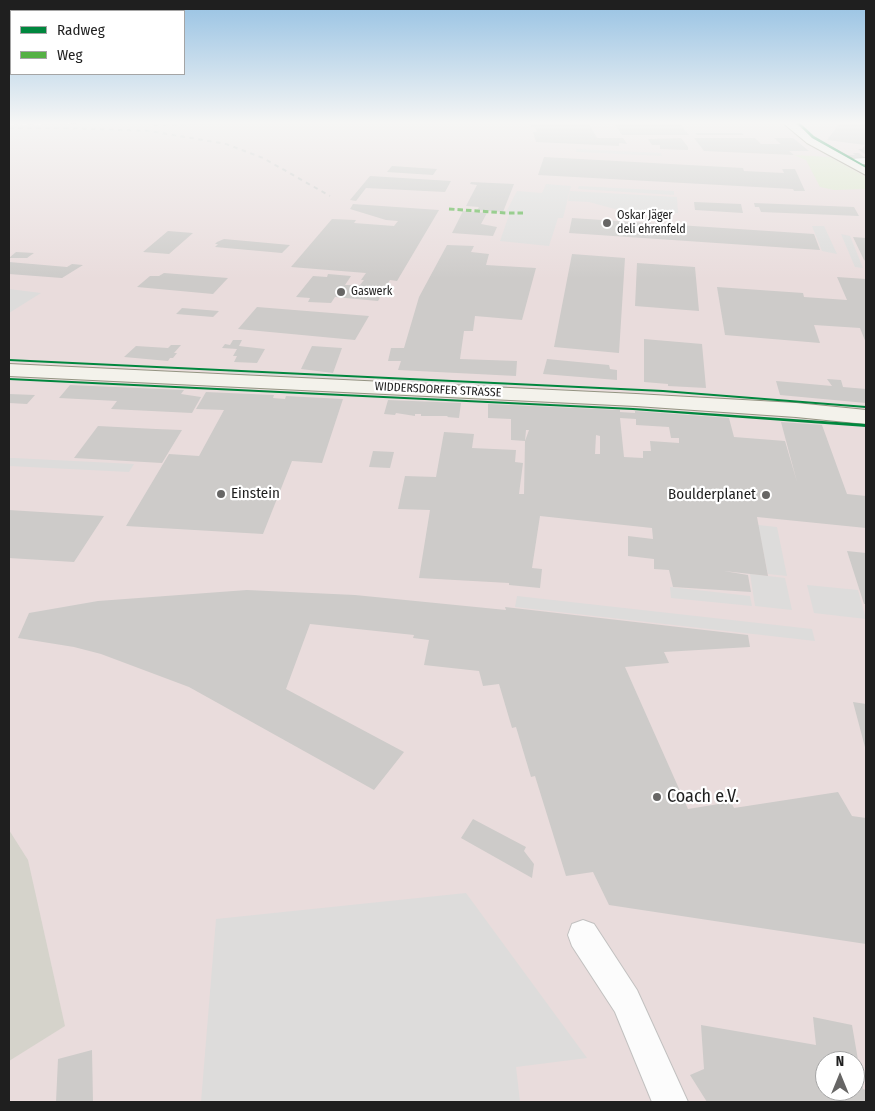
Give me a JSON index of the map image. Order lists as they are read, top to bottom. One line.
{"streets":{"main road":["WIDDERSDORFER STRASSE"]},"places":["Oskar Jäger deli ehrenfeld","Gaswerk","Einstein","Boulderplanet","Coach e.V."],"legend":["Radweg","Weg"],"north":"top"}
